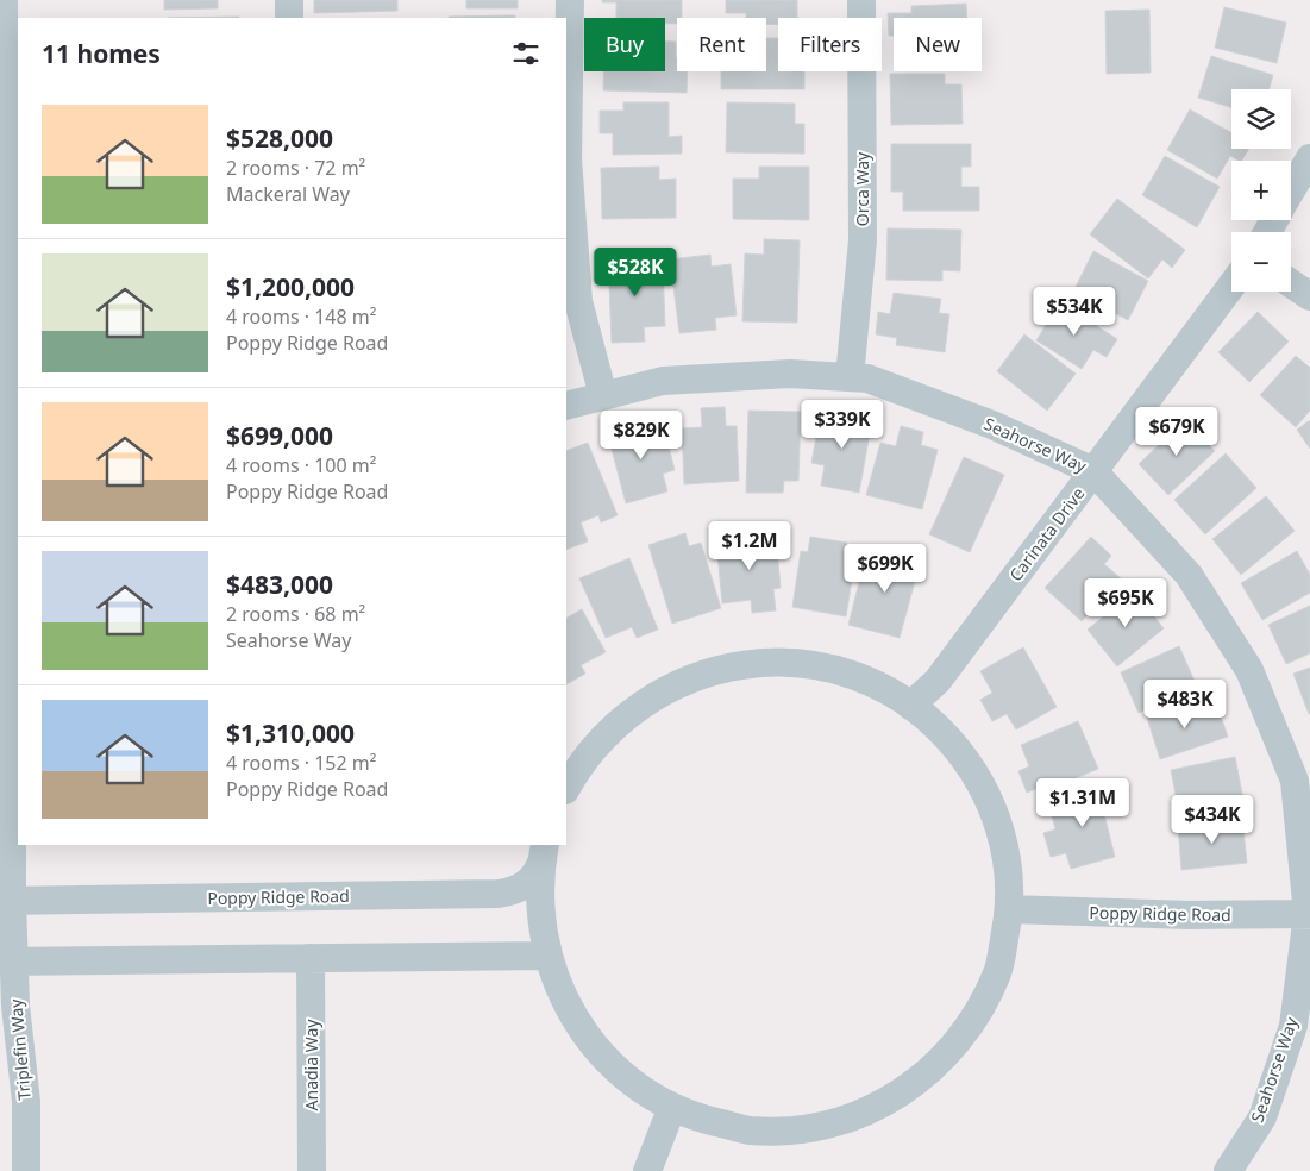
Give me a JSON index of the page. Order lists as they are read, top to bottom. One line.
{"streets":{"street":["Orca Way","Seahorse Way","Carinata Drive","Poppy Ridge Road","Triplefin Way","Anadia Way"]},"crossings":[["Orca Way","Seahorse Way"],["Seahorse Way","Carinata Drive"],["Seahorse Way","Poppy Ridge Road"],["Carinata Drive","Poppy Ridge Road"],["Poppy Ridge Road","Triplefin Way"]],"page":{"chip":["Buy","Rent","Filters","New"],"heading":"11 homes","map_buttons":["+","−"],"list":[{"name":"$528,000","note":"2 rooms · 72 m² · Mackeral Way"},{"name":"$1,200,000","note":"4 rooms · 148 m² · Poppy Ridge Road"},{"name":"$699,000","note":"4 rooms · 100 m² · Poppy Ridge Road"},{"name":"$483,000","note":"2 rooms · 68 m² · Seahorse Way"},{"name":"$1,310,000","note":"4 rooms · 152 m² · Poppy Ridge Road"}],"price":["$528K","$534K","$339K","$679K","$829K","$1.2M","$699K","$695K","$483K","$1.31M","$434K"]}}
